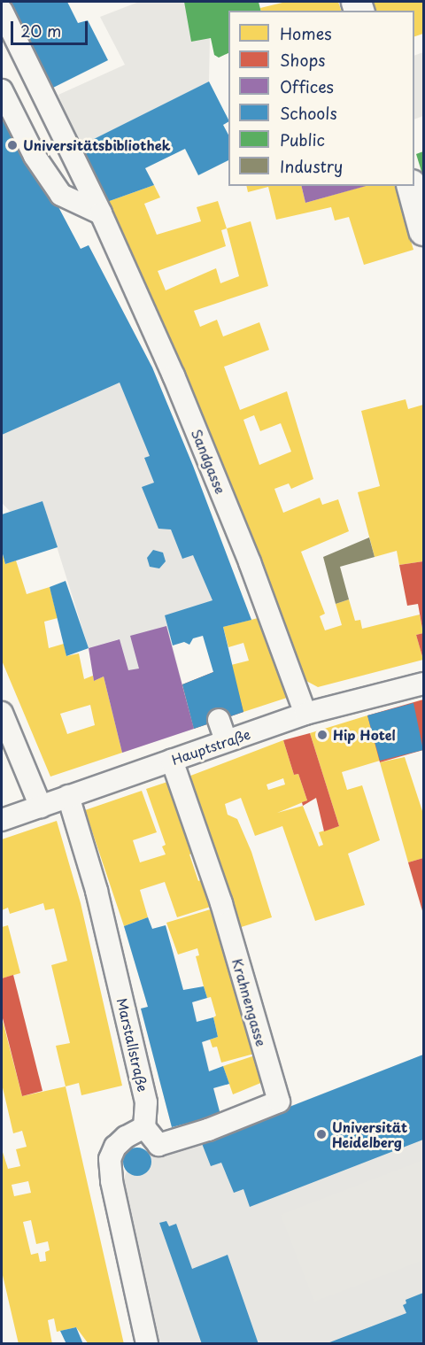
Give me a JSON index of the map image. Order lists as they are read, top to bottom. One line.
{"streets":{"street":["Sandgasse","Hauptstraße","Krahnengasse","Marstallstraße"]},"crossings":[["Sandgasse","Hauptstraße"],["Hauptstraße","Krahnengasse"],["Hauptstraße","Marstallstraße"],["Krahnengasse","Marstallstraße"]],"places":["Universitätsbibliothek","Hip Hotel","Universität Heidelberg"],"legend":["Homes","Shops","Offices","Schools","Public","Industry"],"scale_bar":"20 m"}
